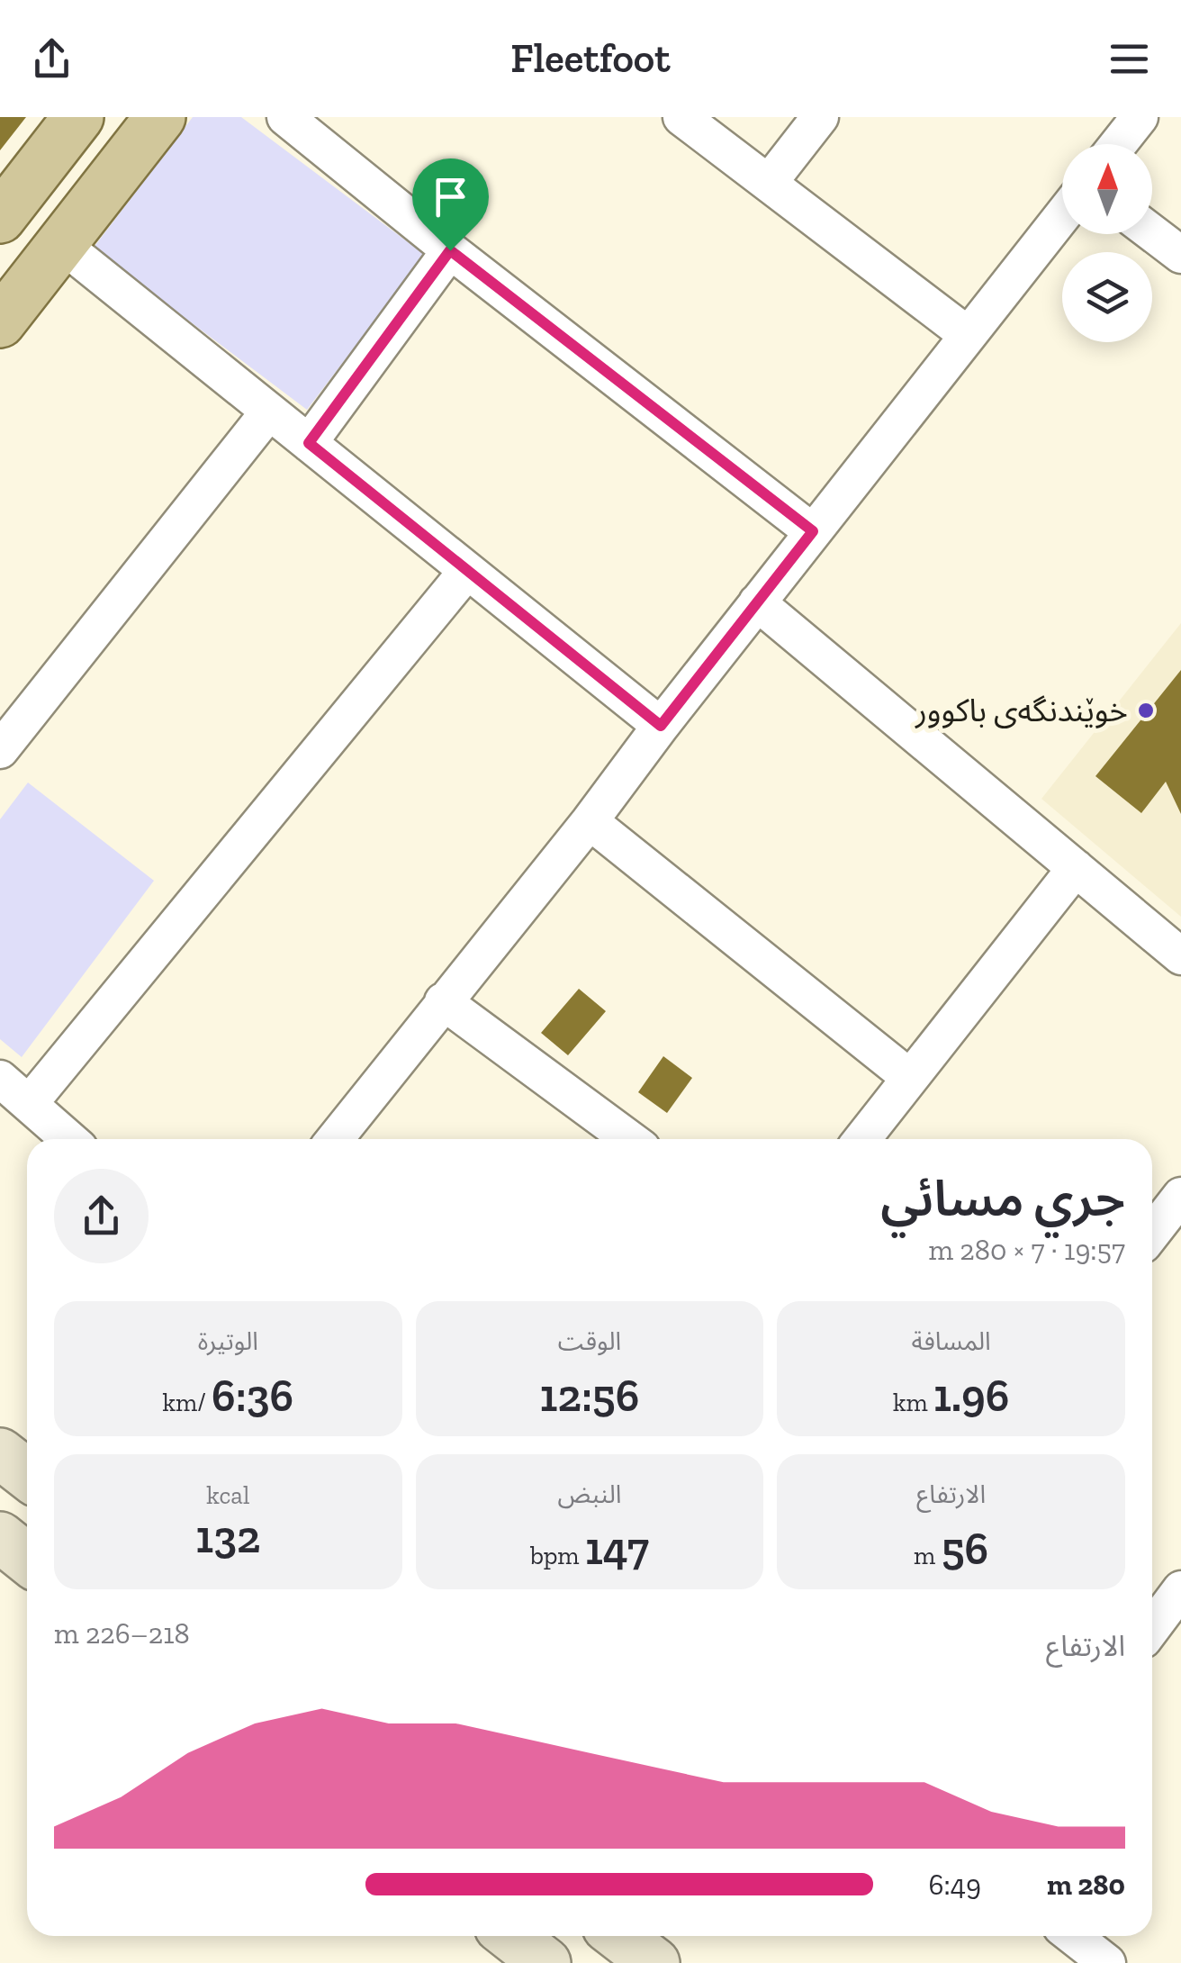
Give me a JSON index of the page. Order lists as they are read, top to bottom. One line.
{"places":["خوێندنگەی باکوور"],"north":"top","page":{"header":"Fleetfoot","heading":["جري مسائي","19:57 · 7 × 280 m"],"stats":[["المسافة","1.96 km"],["الوقت","12:56"],["الوتيرة","6:36 /km"],["الارتفاع","56 m"],["النبض","147 bpm"],["kcal","132"]],"chart":["الارتفاع","218–226 m"],"list":[{"name":"280 m","note":"6:49"}]}}
